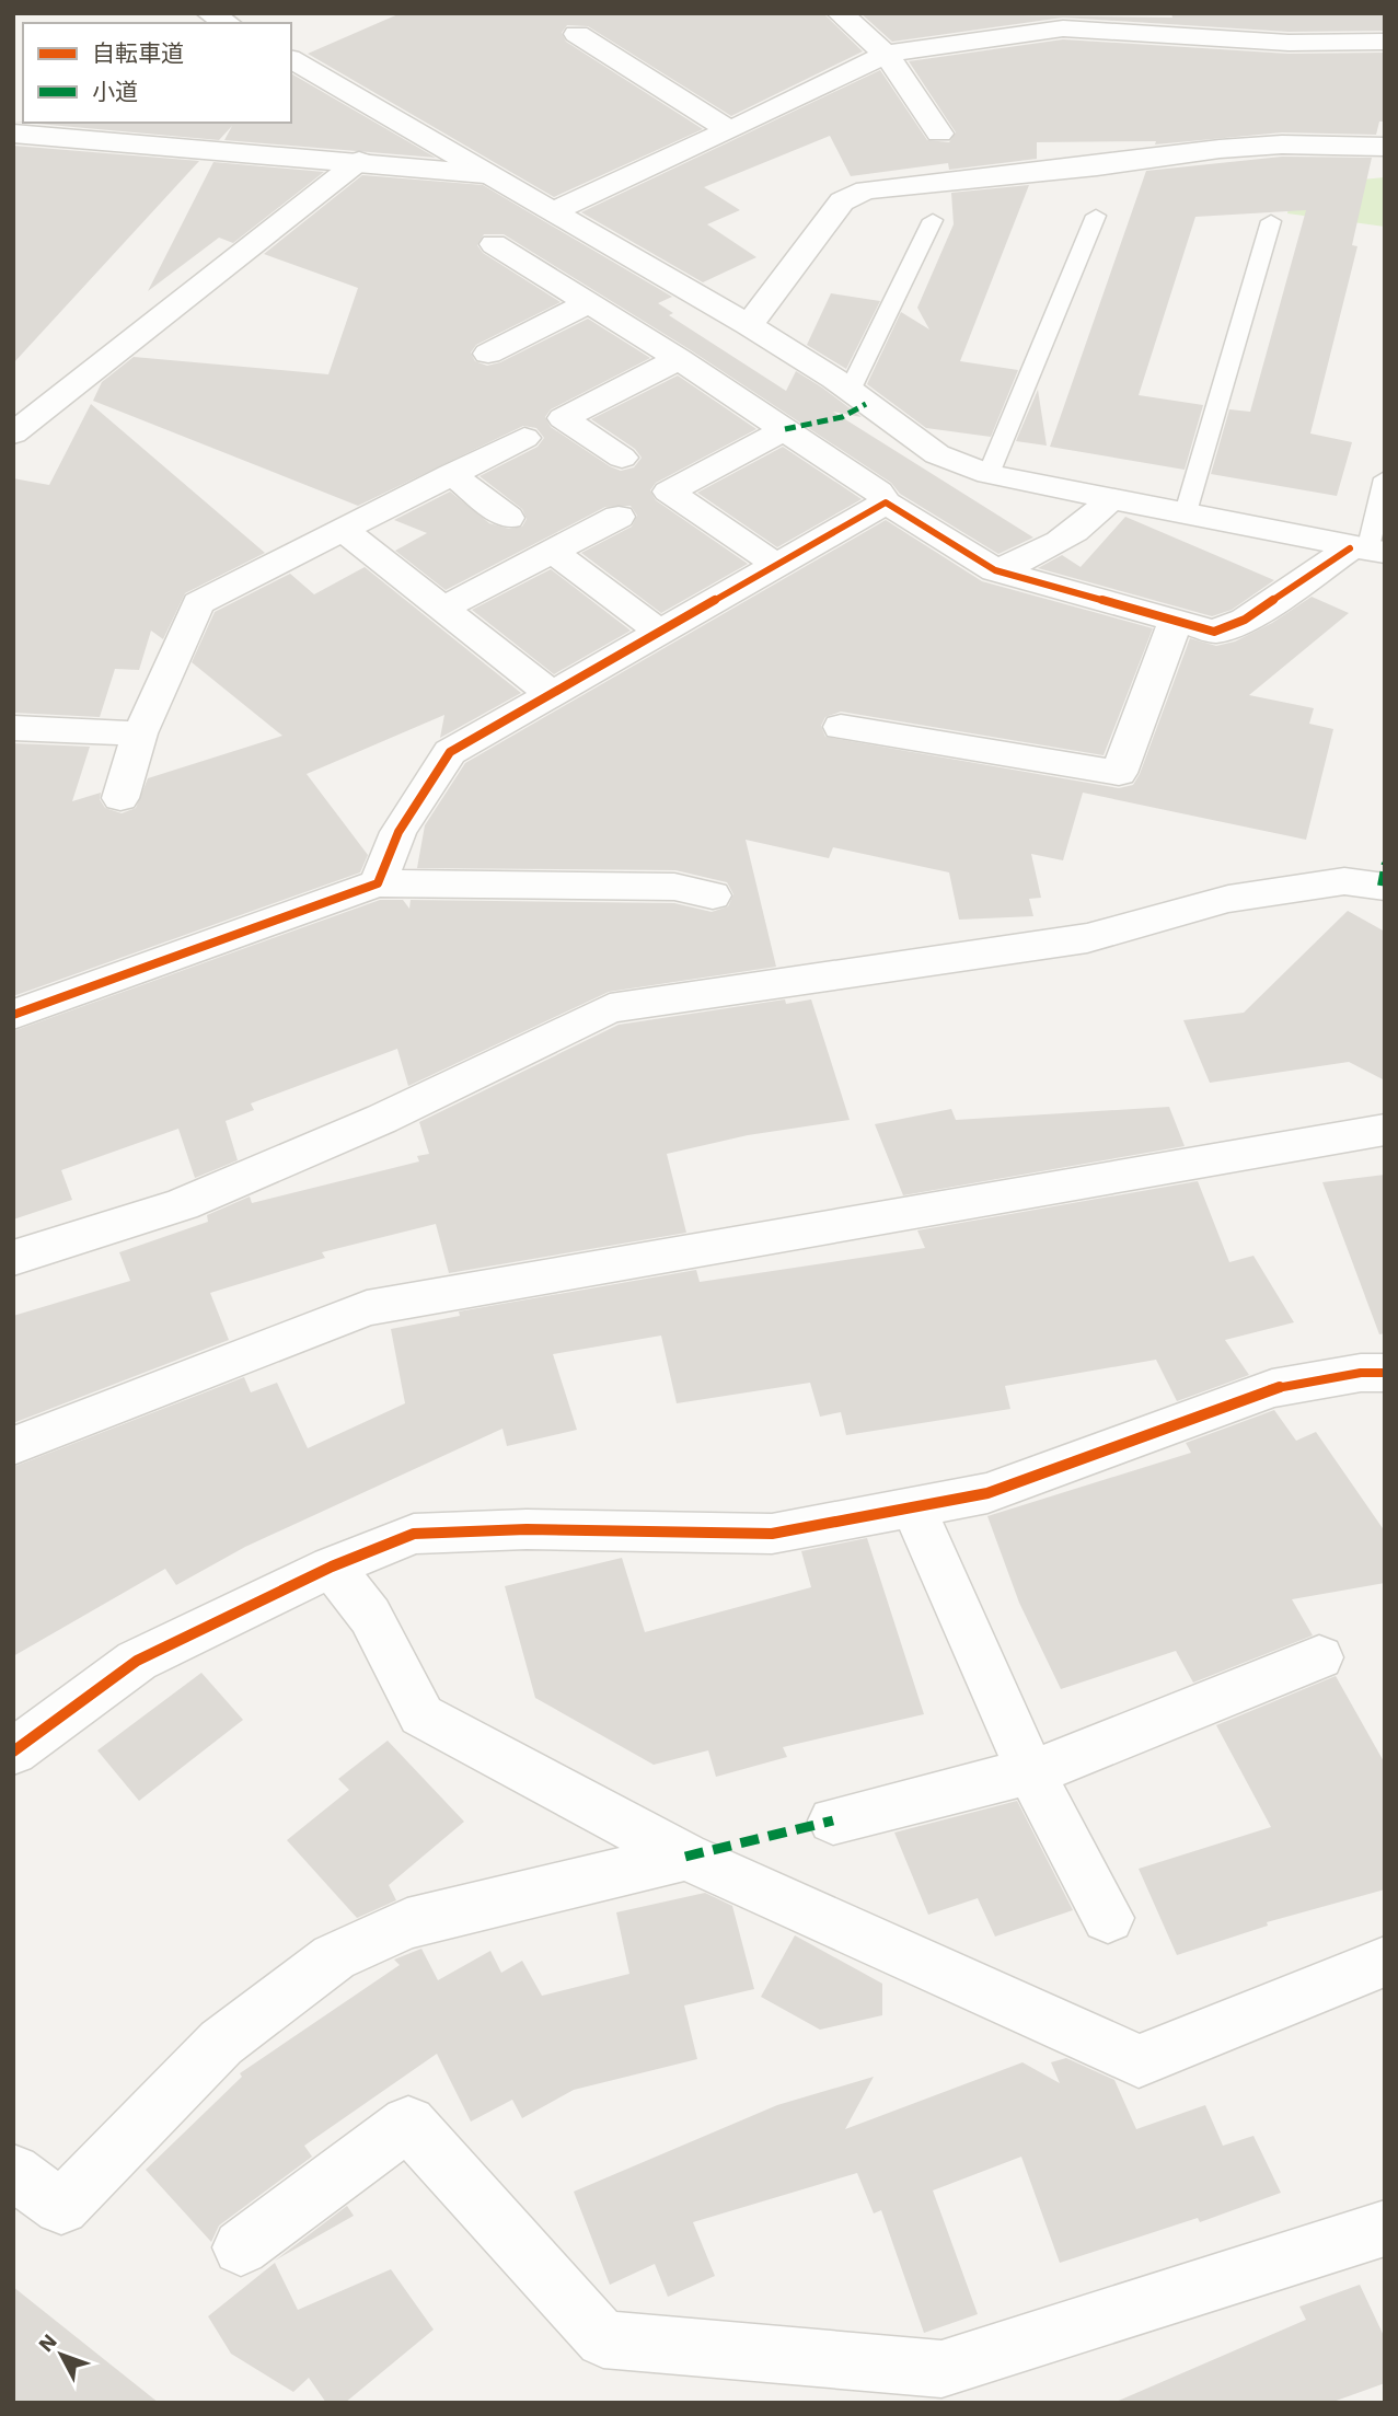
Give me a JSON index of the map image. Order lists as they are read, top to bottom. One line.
{"legend":["自転車道","小道"],"north":"top left"}
